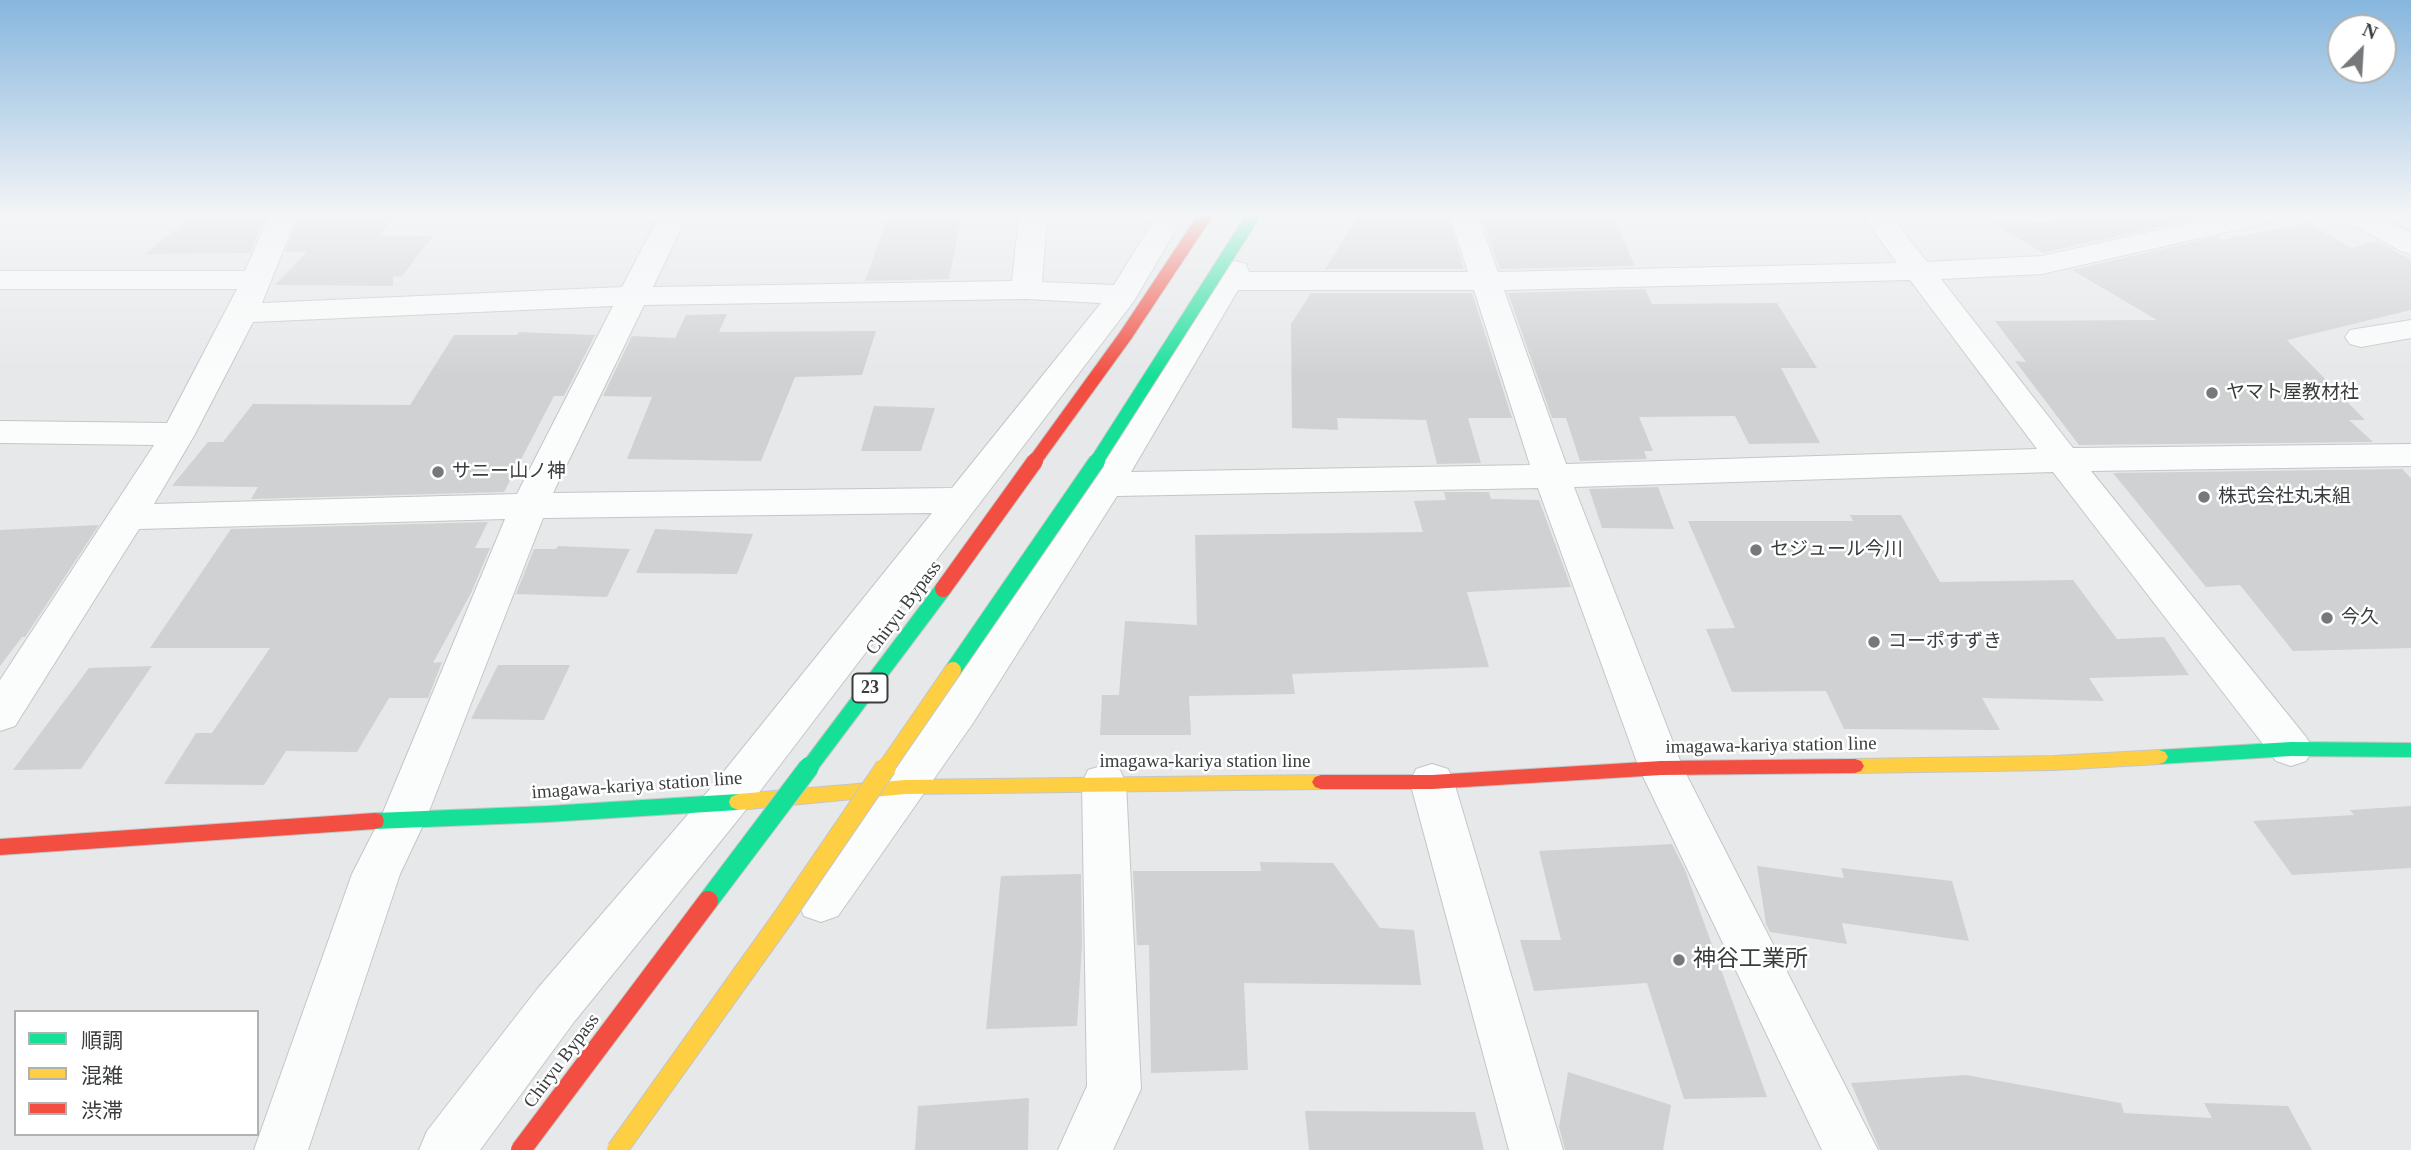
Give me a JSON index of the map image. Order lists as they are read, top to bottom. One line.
{"streets":{"main road":["Chiryu Bypass","23","imagawa-kariya station line"]},"places":["ヤマト屋教材社","サニー山ノ神","株式会社丸末組","セジュール今川","今久","コーポすずき","神谷工業所"],"legend":["順調","混雑","渋滞"],"north":"top right"}
